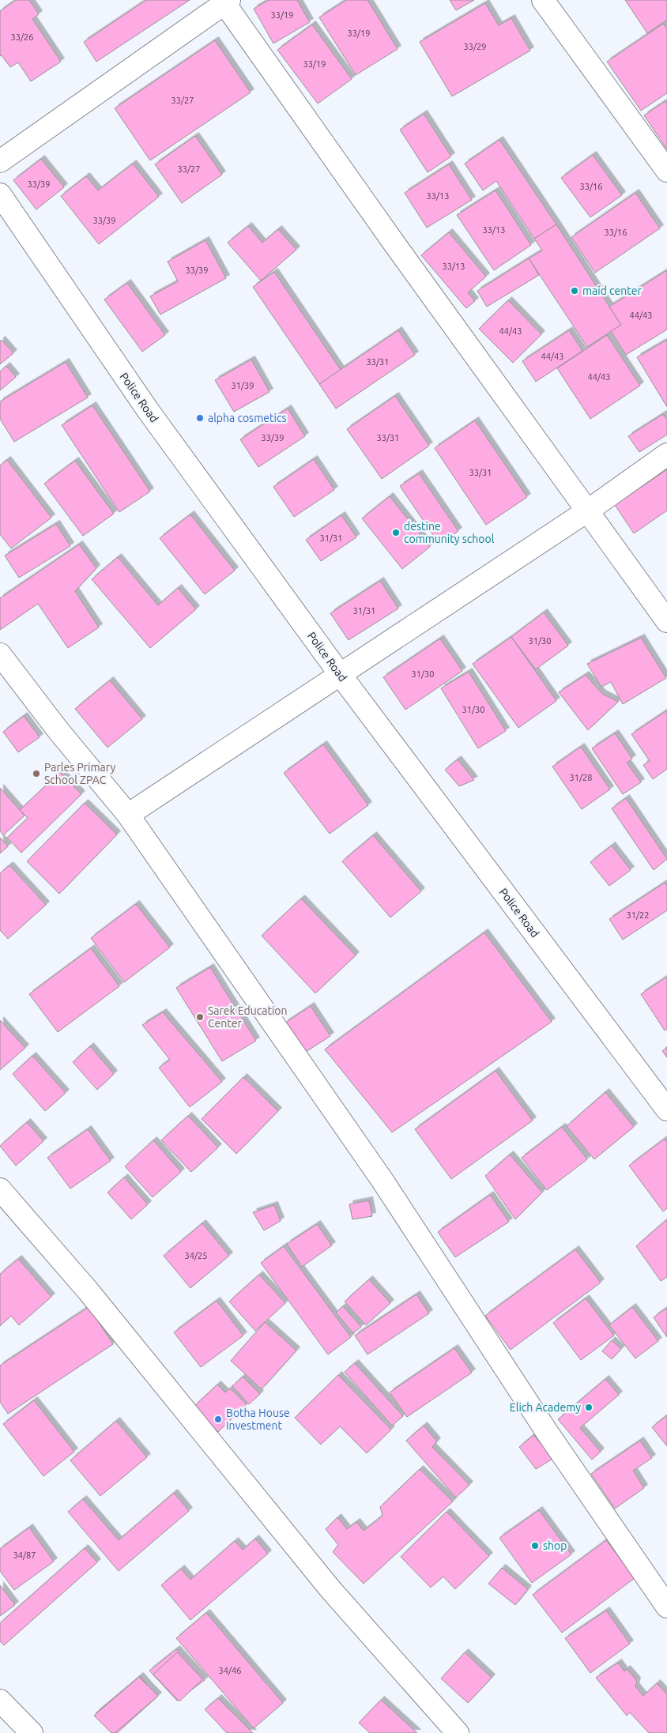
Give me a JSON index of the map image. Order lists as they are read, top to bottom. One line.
{"streets":{"street":["Police Road"]},"places":["maid center","alpha cosmetics","destine community school","Parles Primary School ZPAC","Sarek Education Center","Elich Academy","Botha House Investment","shop"],"house_numbers":["33/19","33/19","33/26","33/29","33/19","33/27","33/27","33/39","33/16","33/13","33/39","33/13","33/16","33/13","33/39","44/43","44/43","44/43","33/31","44/43","31/39","33/39","33/31","33/31","31/31","31/31","31/30","31/30","31/30","31/28","31/22","34/25","34/87","34/46"]}
